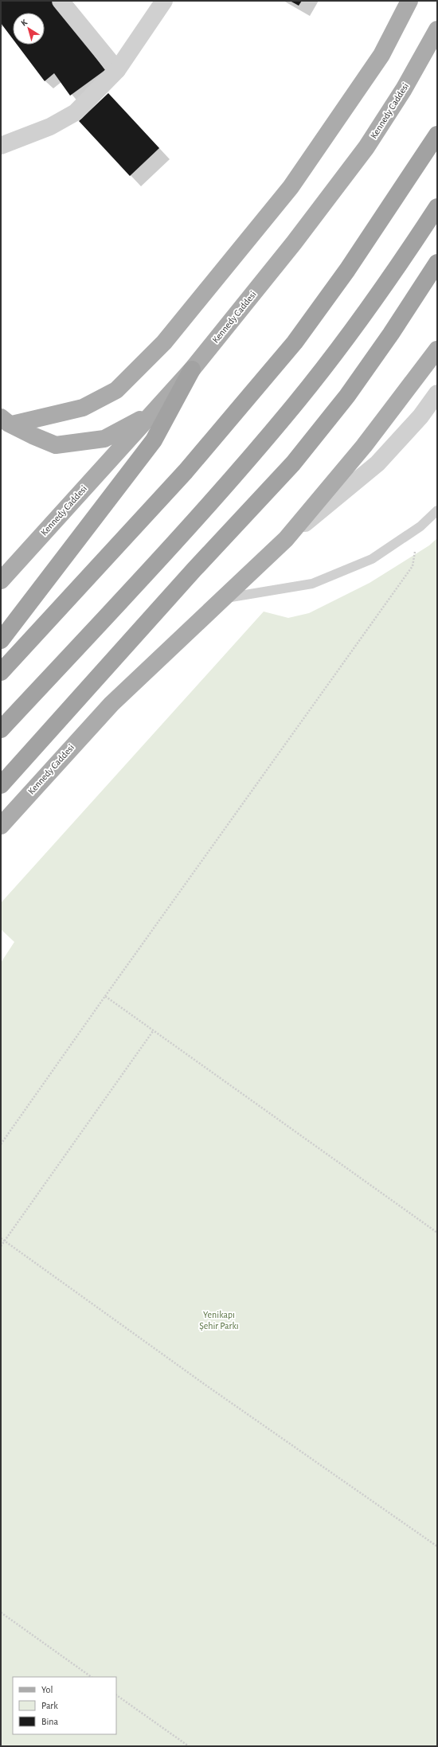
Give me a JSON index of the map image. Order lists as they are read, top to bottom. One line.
{"streets":{"main road":["Kennedy Caddesi"]},"parks":["Yenikapı Şehir Parkı"],"legend":["Yol","Park","Bina"],"north":"top left"}
